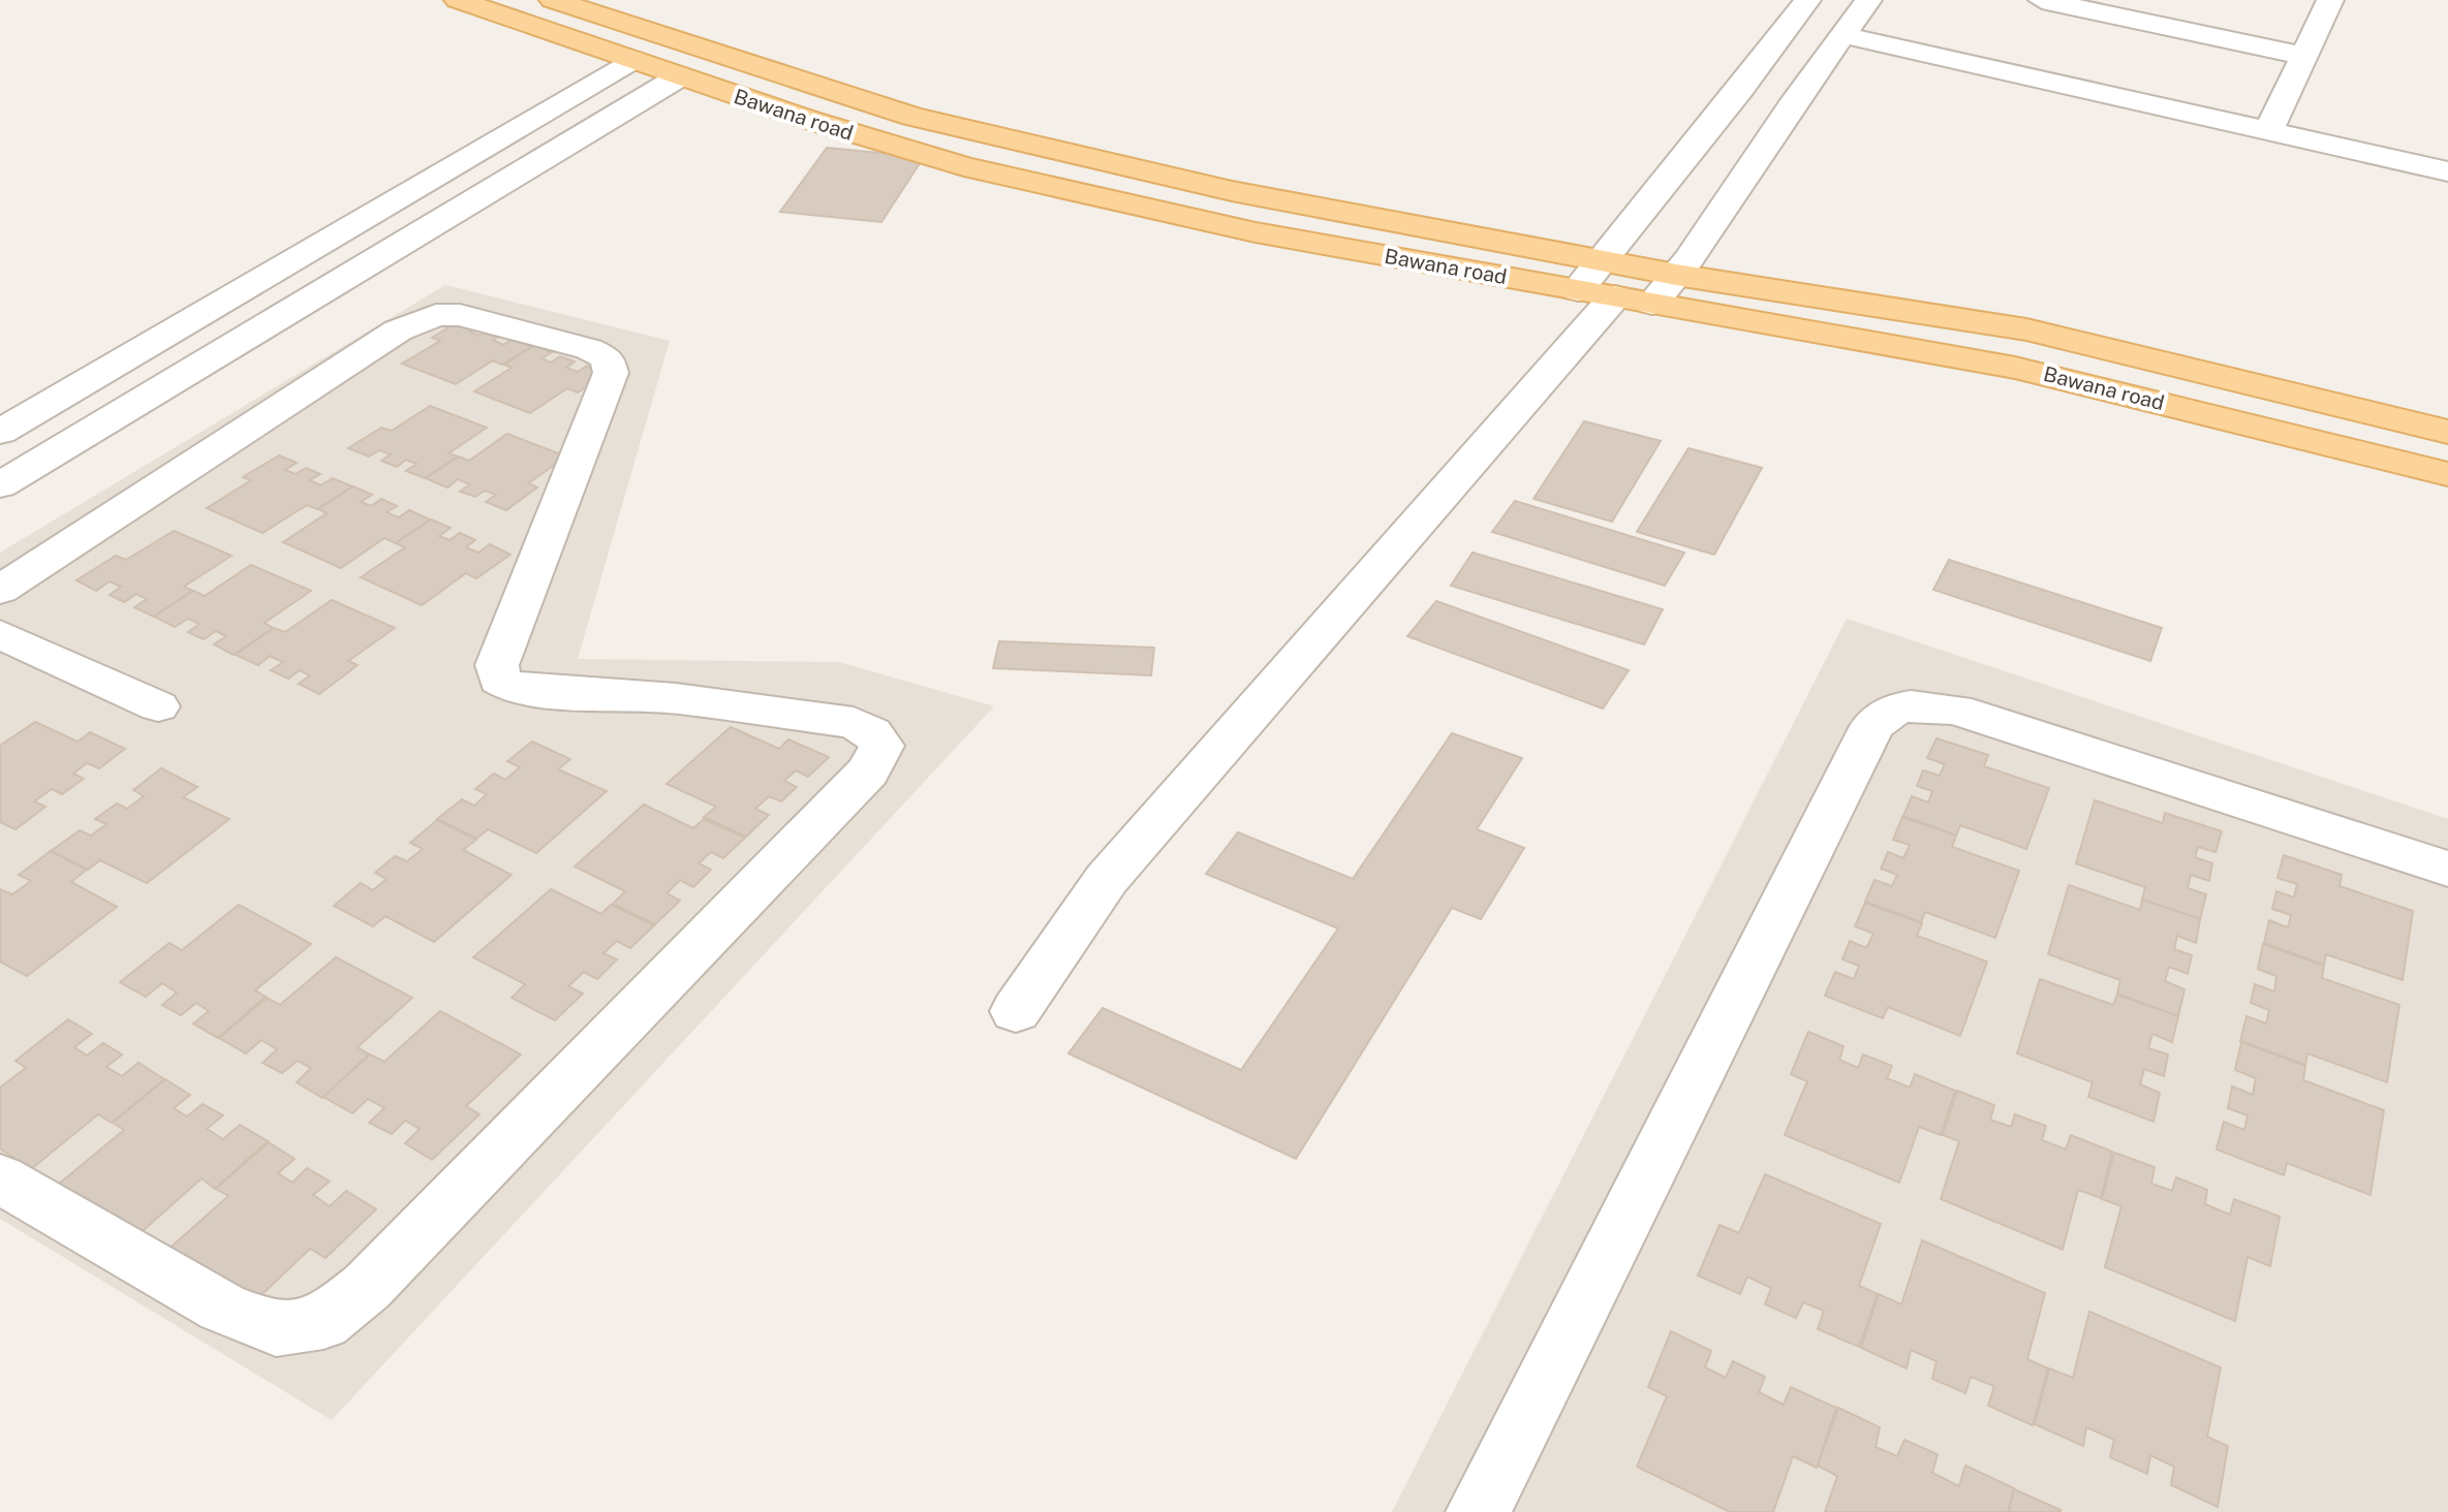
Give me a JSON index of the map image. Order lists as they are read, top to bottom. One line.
{"streets":{"main road":["Bawana road"]}}
